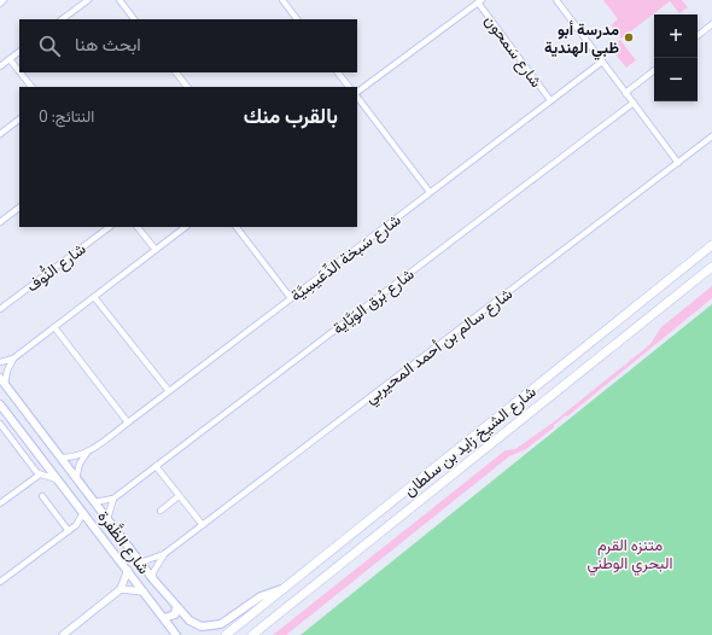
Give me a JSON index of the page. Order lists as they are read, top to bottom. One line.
{"streets":{"highway":["شارع الشيخ زايد بن سلطان"],"main road":["شارع الظَّفرة"],"street":["شارع سَمحون","شارع سَبخة الدِّعَيسِيَّة","شارع النُّوف","شارع بُرق الوَيَّاية","شارع سالم بن أحمد المحيربي"]},"crossings":[["شارع سَمحون","شارع سَبخة الدِّعَيسِيَّة"],["شارع سَبخة الدِّعَيسِيَّة","شارع الظَّفرة"],["شارع بُرق الوَيَّاية","شارع الظَّفرة"],["شارع سالم بن أحمد المحيربي","شارع الظَّفرة"],["شارع الشيخ زايد بن سلطان","شارع الظَّفرة"]],"parks":["متنزه القرم البحري الوطني"],"places":["مدرسة أبو ظبي الهندية"],"page":{"map_buttons":["+","−"],"search":"ابحث هنا","heading":["بالقرب منك","النتائج: 0"]}}
